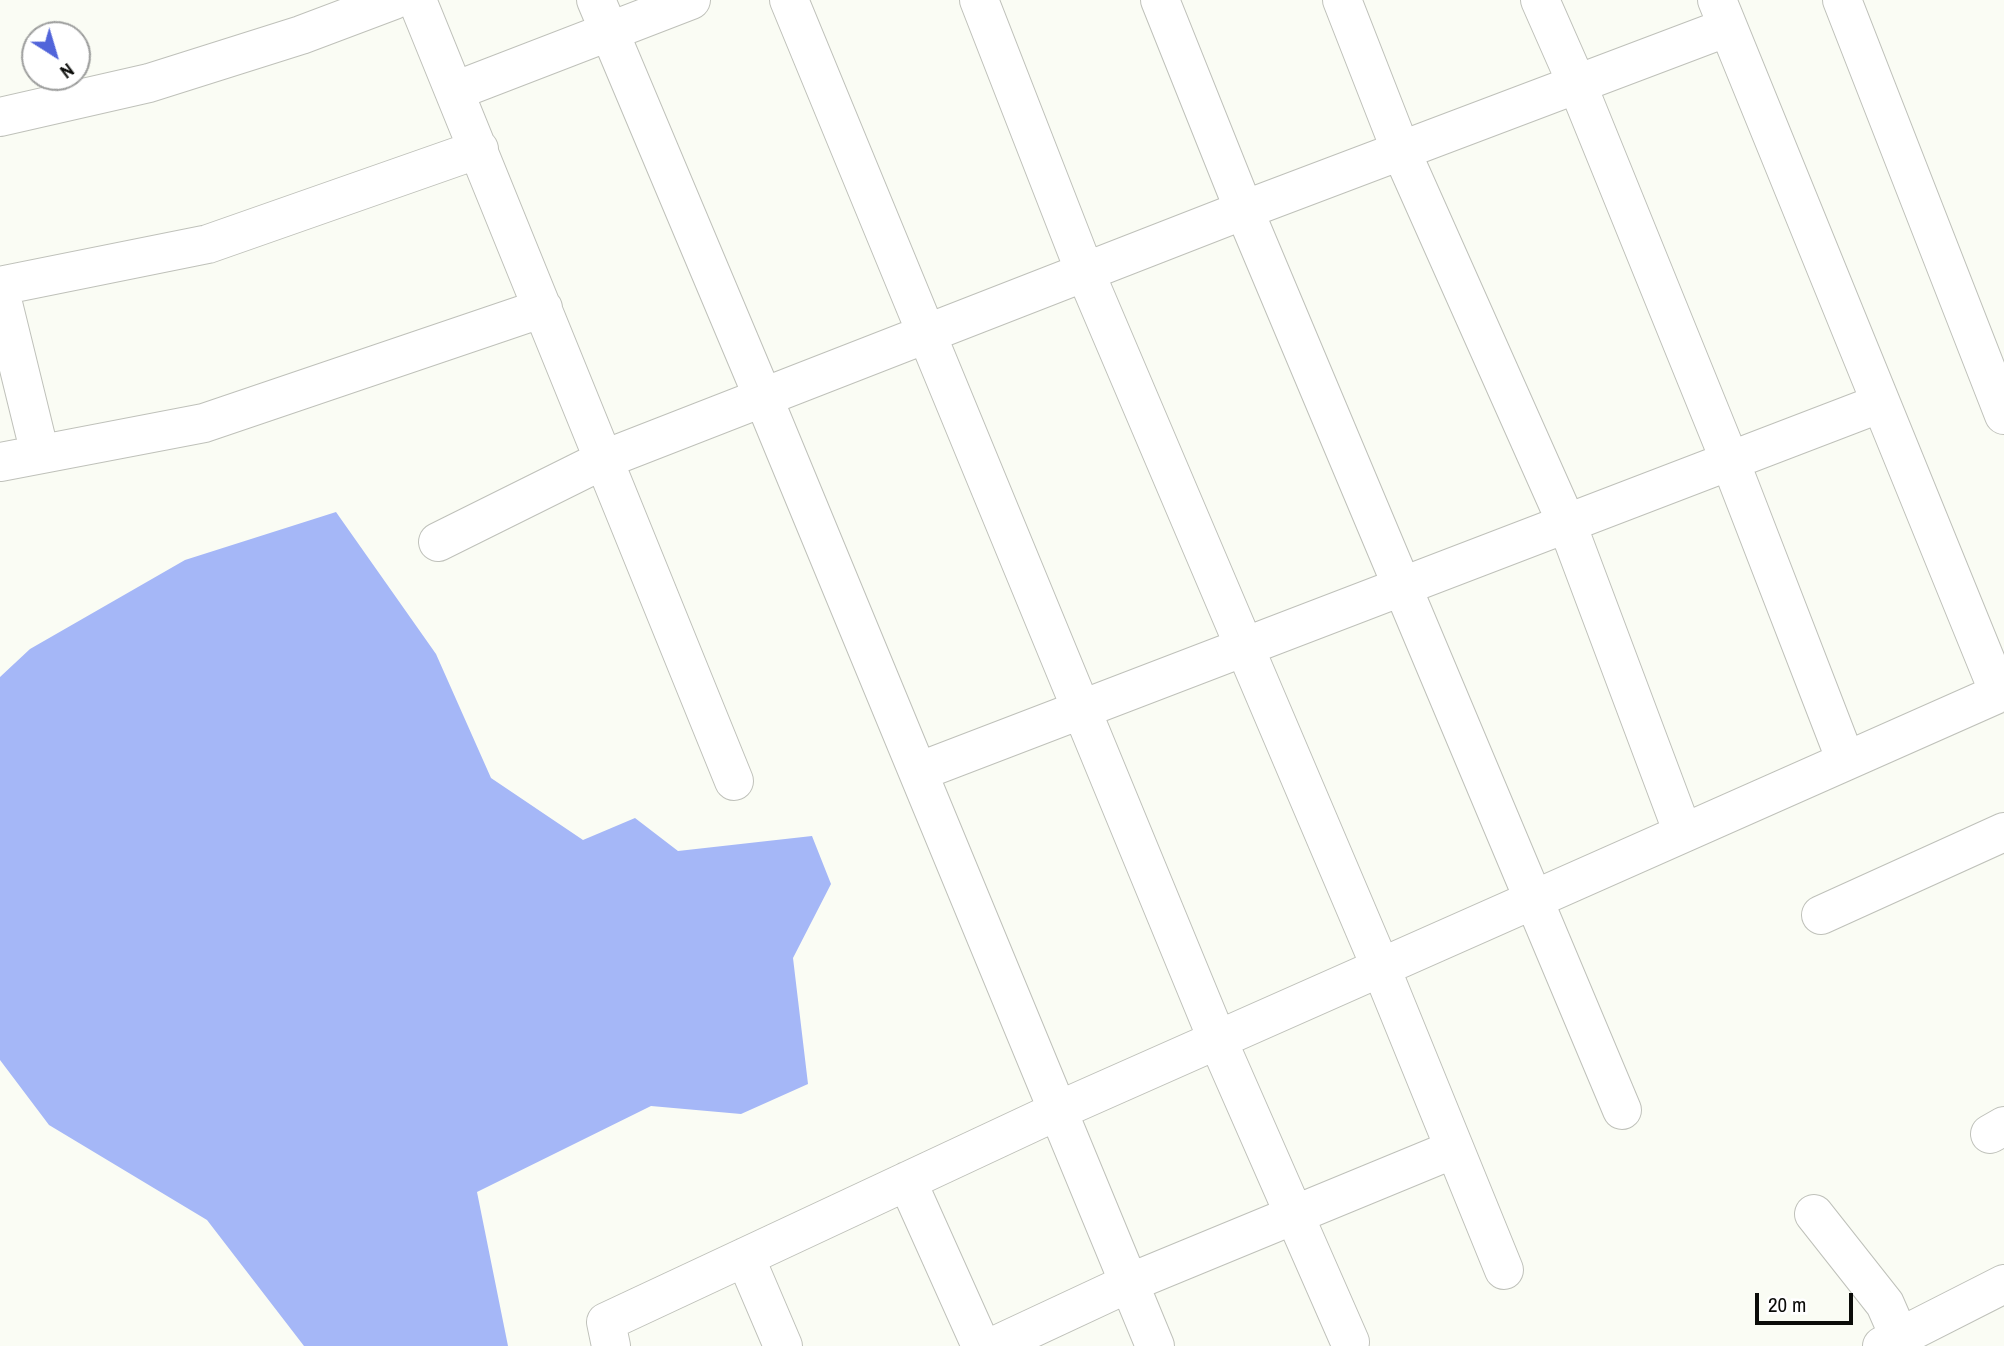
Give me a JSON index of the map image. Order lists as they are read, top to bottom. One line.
{"scale_bar":"20 m","north":"bottom right"}
